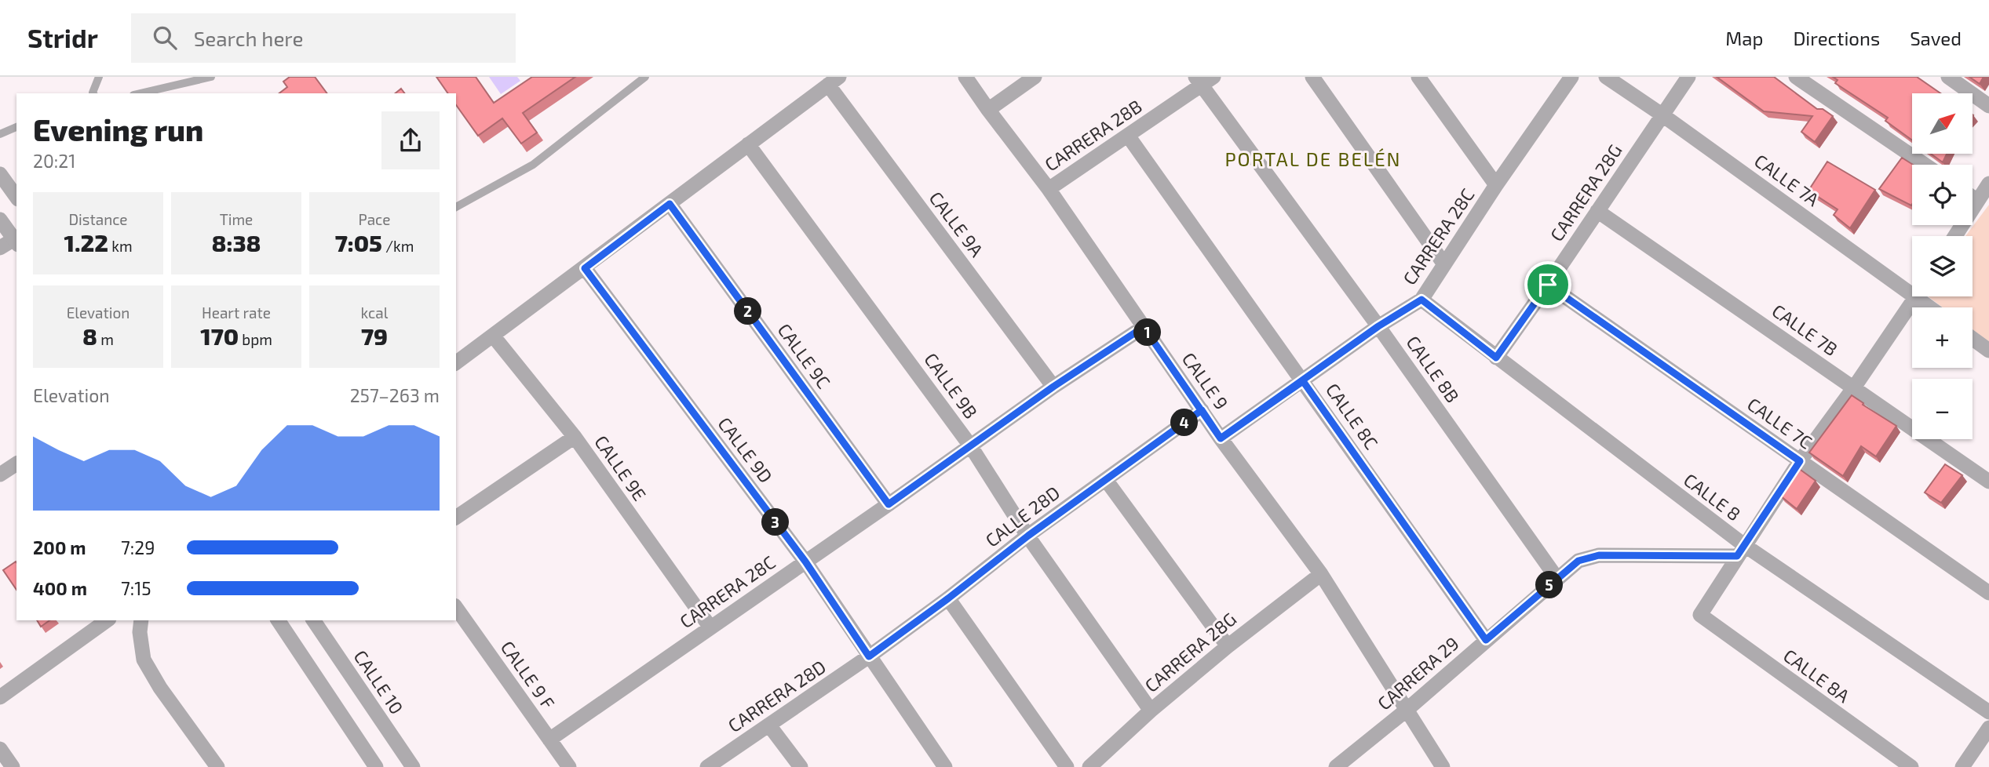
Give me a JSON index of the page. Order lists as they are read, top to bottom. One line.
{"streets":{"street":["CARRERA 28B","CALLE 7A","CARRERA 28G","CALLE 9A","CARRERA 28C","CALLE 7B","CALLE 9C","CALLE 8B","CALLE 9","CALLE 9B","CALLE 8C","CALLE 7C","CALLE 9D","CALLE 9E","CALLE 8","CALLE 28D","CARRERA 29","CALLE 9 F","CALLE 8A","CALLE 10","CARRERA 28D"]},"crossings":[["CARRERA 28B","CALLE 8B"],["CARRERA 28B","CALLE 9"],["CARRERA 28B","CALLE 8C"],["CALLE 7A","CARRERA 28G"],["CARRERA 28G","CALLE 7B"],["CARRERA 28G","CALLE 9"],["CARRERA 28G","CALLE 9B"],["CARRERA 28G","CALLE 7C"],["CARRERA 28G","CALLE 8"],["CALLE 9A","CARRERA 28C"],["CARRERA 28C","CALLE 9C"],["CARRERA 28C","CALLE 8B"],["CARRERA 28C","CALLE 9"],["CARRERA 28C","CALLE 9B"],["CARRERA 28C","CALLE 8C"],["CARRERA 28C","CALLE 9D"],["CARRERA 28C","CALLE 9E"],["CARRERA 28C","CALLE 8"],["CARRERA 28C","CALLE 9 F"],["CALLE 8B","CARRERA 29"],["CALLE 9","CALLE 28D"],["CALLE 9","CARRERA 29"],["CALLE 9B","CALLE 28D"],["CALLE 8C","CARRERA 29"],["CALLE 9D","CALLE 28D"],["CALLE 9D","CARRERA 28D"],["CALLE 8","CARRERA 29"],["CALLE 8","CALLE 8A"],["CALLE 28D","CARRERA 28D"],["CARRERA 29","CALLE 8A"]],"districts":["PORTAL DE BELÉN"],"north":"top right","page":{"header":"Stridr","search":"Search here","nav":["Map","Directions","Saved"],"map_buttons":["+","−"],"heading":["Evening run","20:21"],"stats":[["Distance","1.22 km"],["Time","8:38"],["Pace","7:05 /km"],["Elevation","8 m"],["Heart rate","170 bpm"],["kcal","79"]],"pins":["2","1","4","3","5"],"chart":["Elevation","257–263 m"],"list":[{"name":"200 m","note":"7:29"},{"name":"400 m","note":"7:15"}]}}
